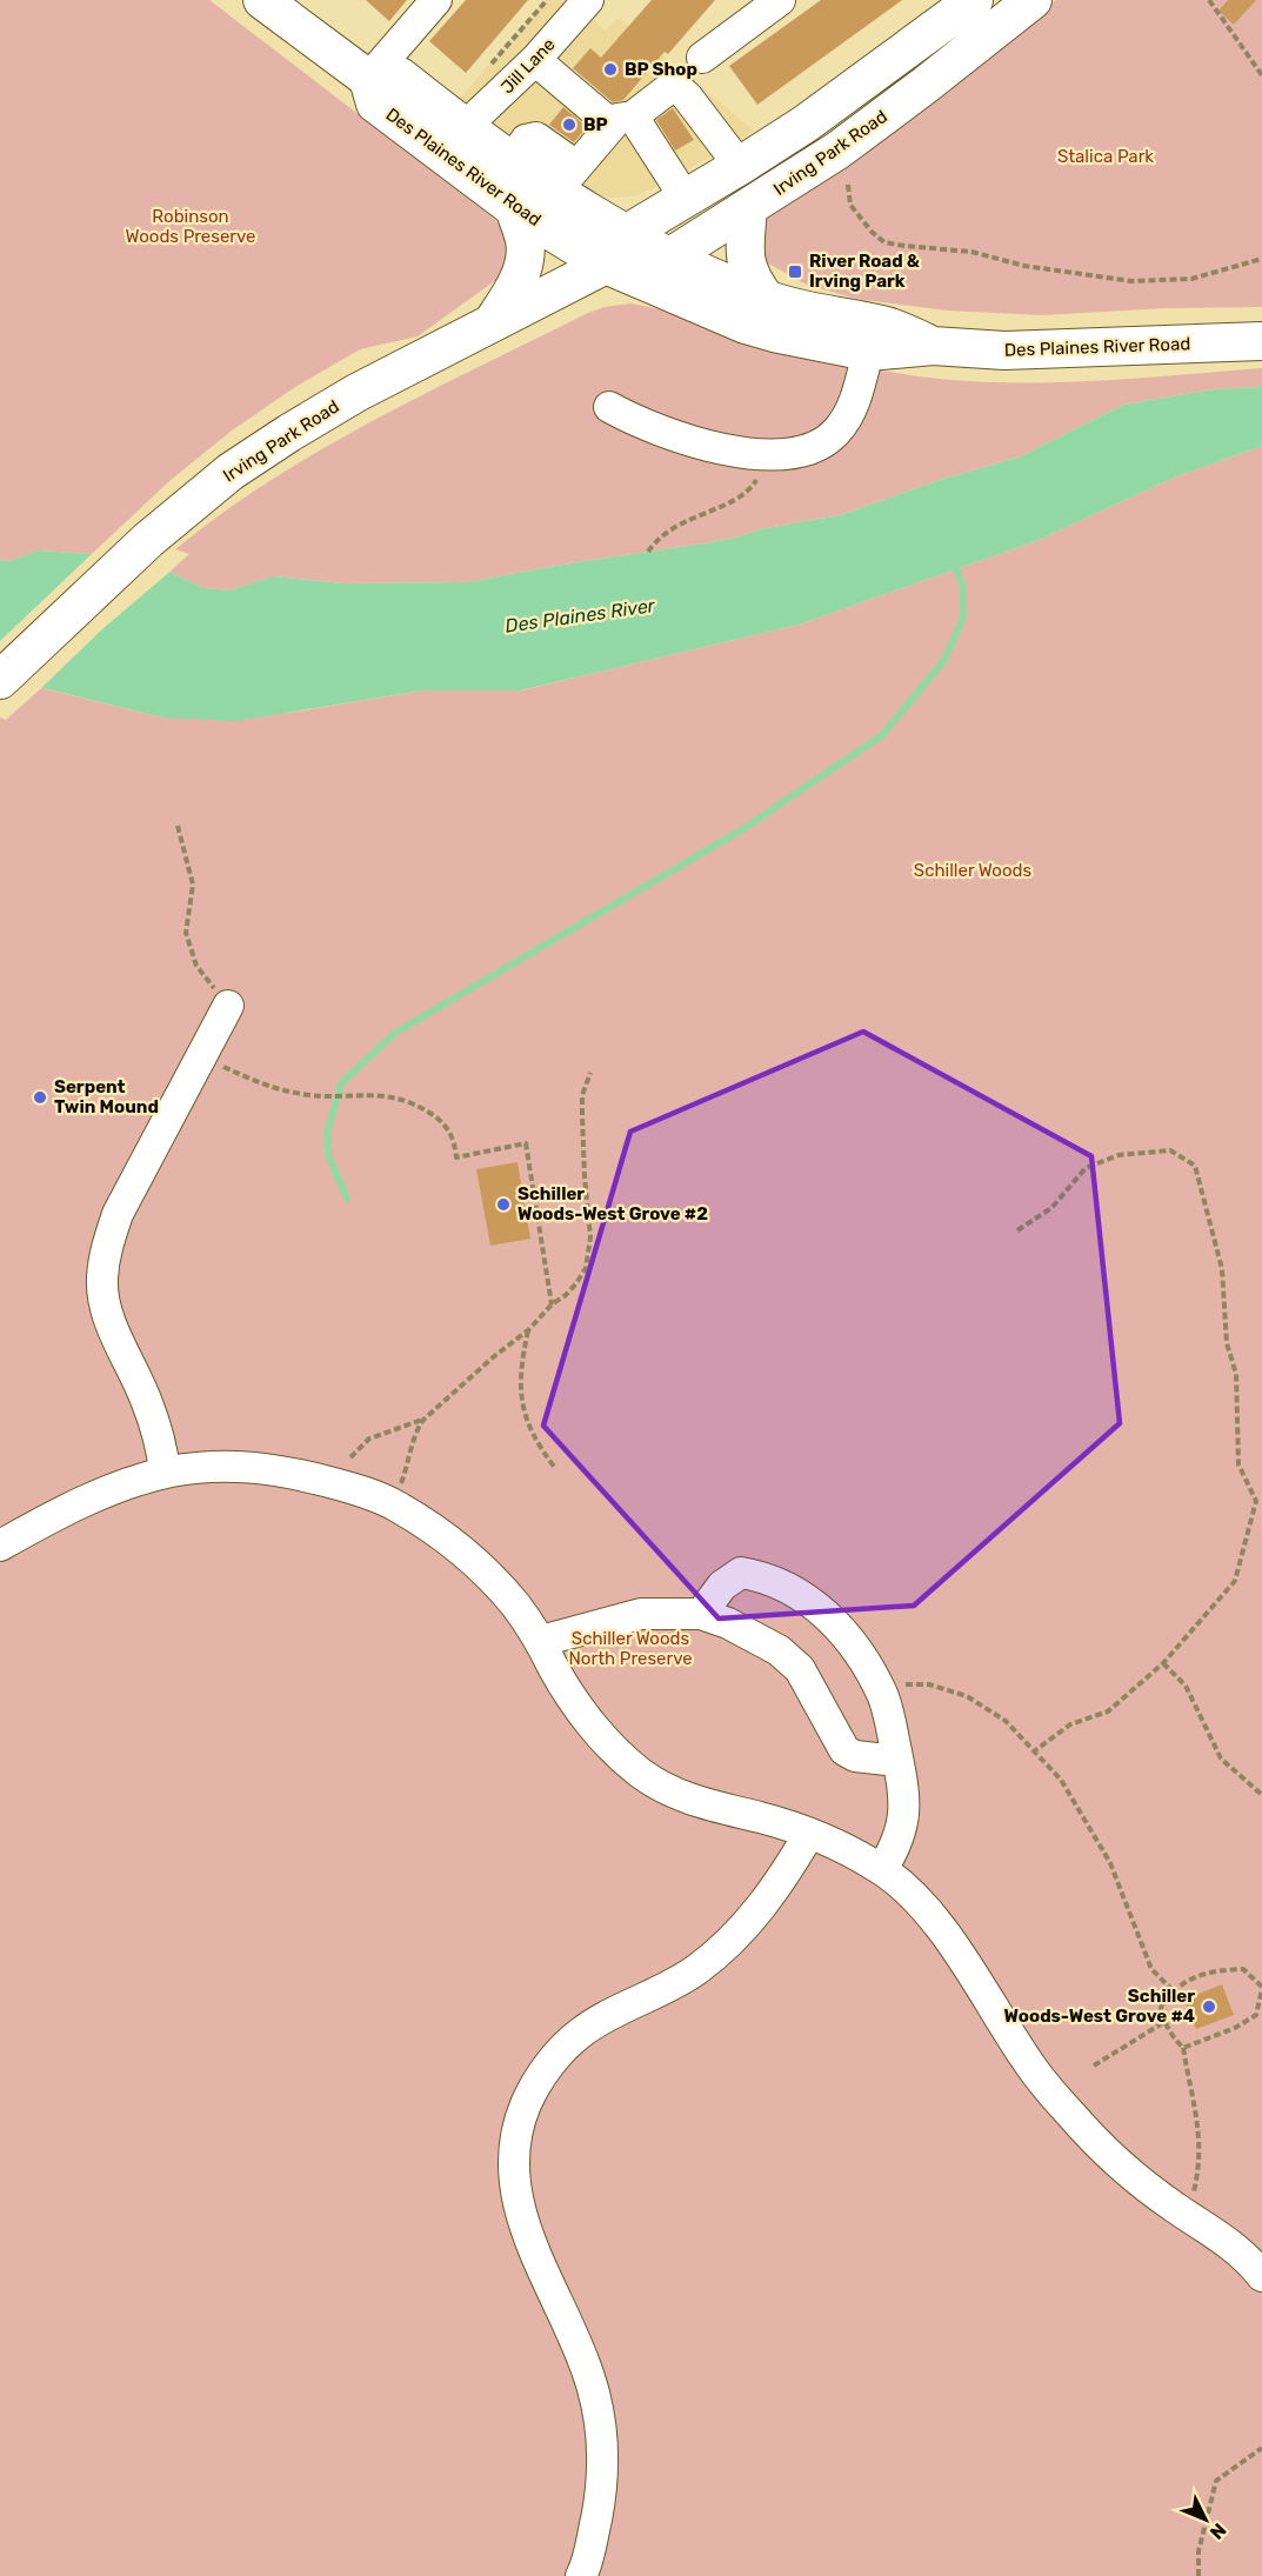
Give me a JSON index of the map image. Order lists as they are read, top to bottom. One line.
{"streets":{"main road":["Irving Park Road","Des Plaines River Road"],"street":["Jill Lane"]},"crossings":[["Jill Lane","Des Plaines River Road"],["Irving Park Road","Des Plaines River Road"]],"water":["Des Plaines River"],"parks":["Stalica Park","Robinson Woods Preserve","Schiller Woods","Schiller Woods North Preserve"],"places":{"other":["BP Shop","BP","Serpent Twin Mound","Schiller Woods-West Grove #2","Schiller Woods-West Grove #4"],"transit":["River Road & Irving Park"]},"north":"bottom right"}
